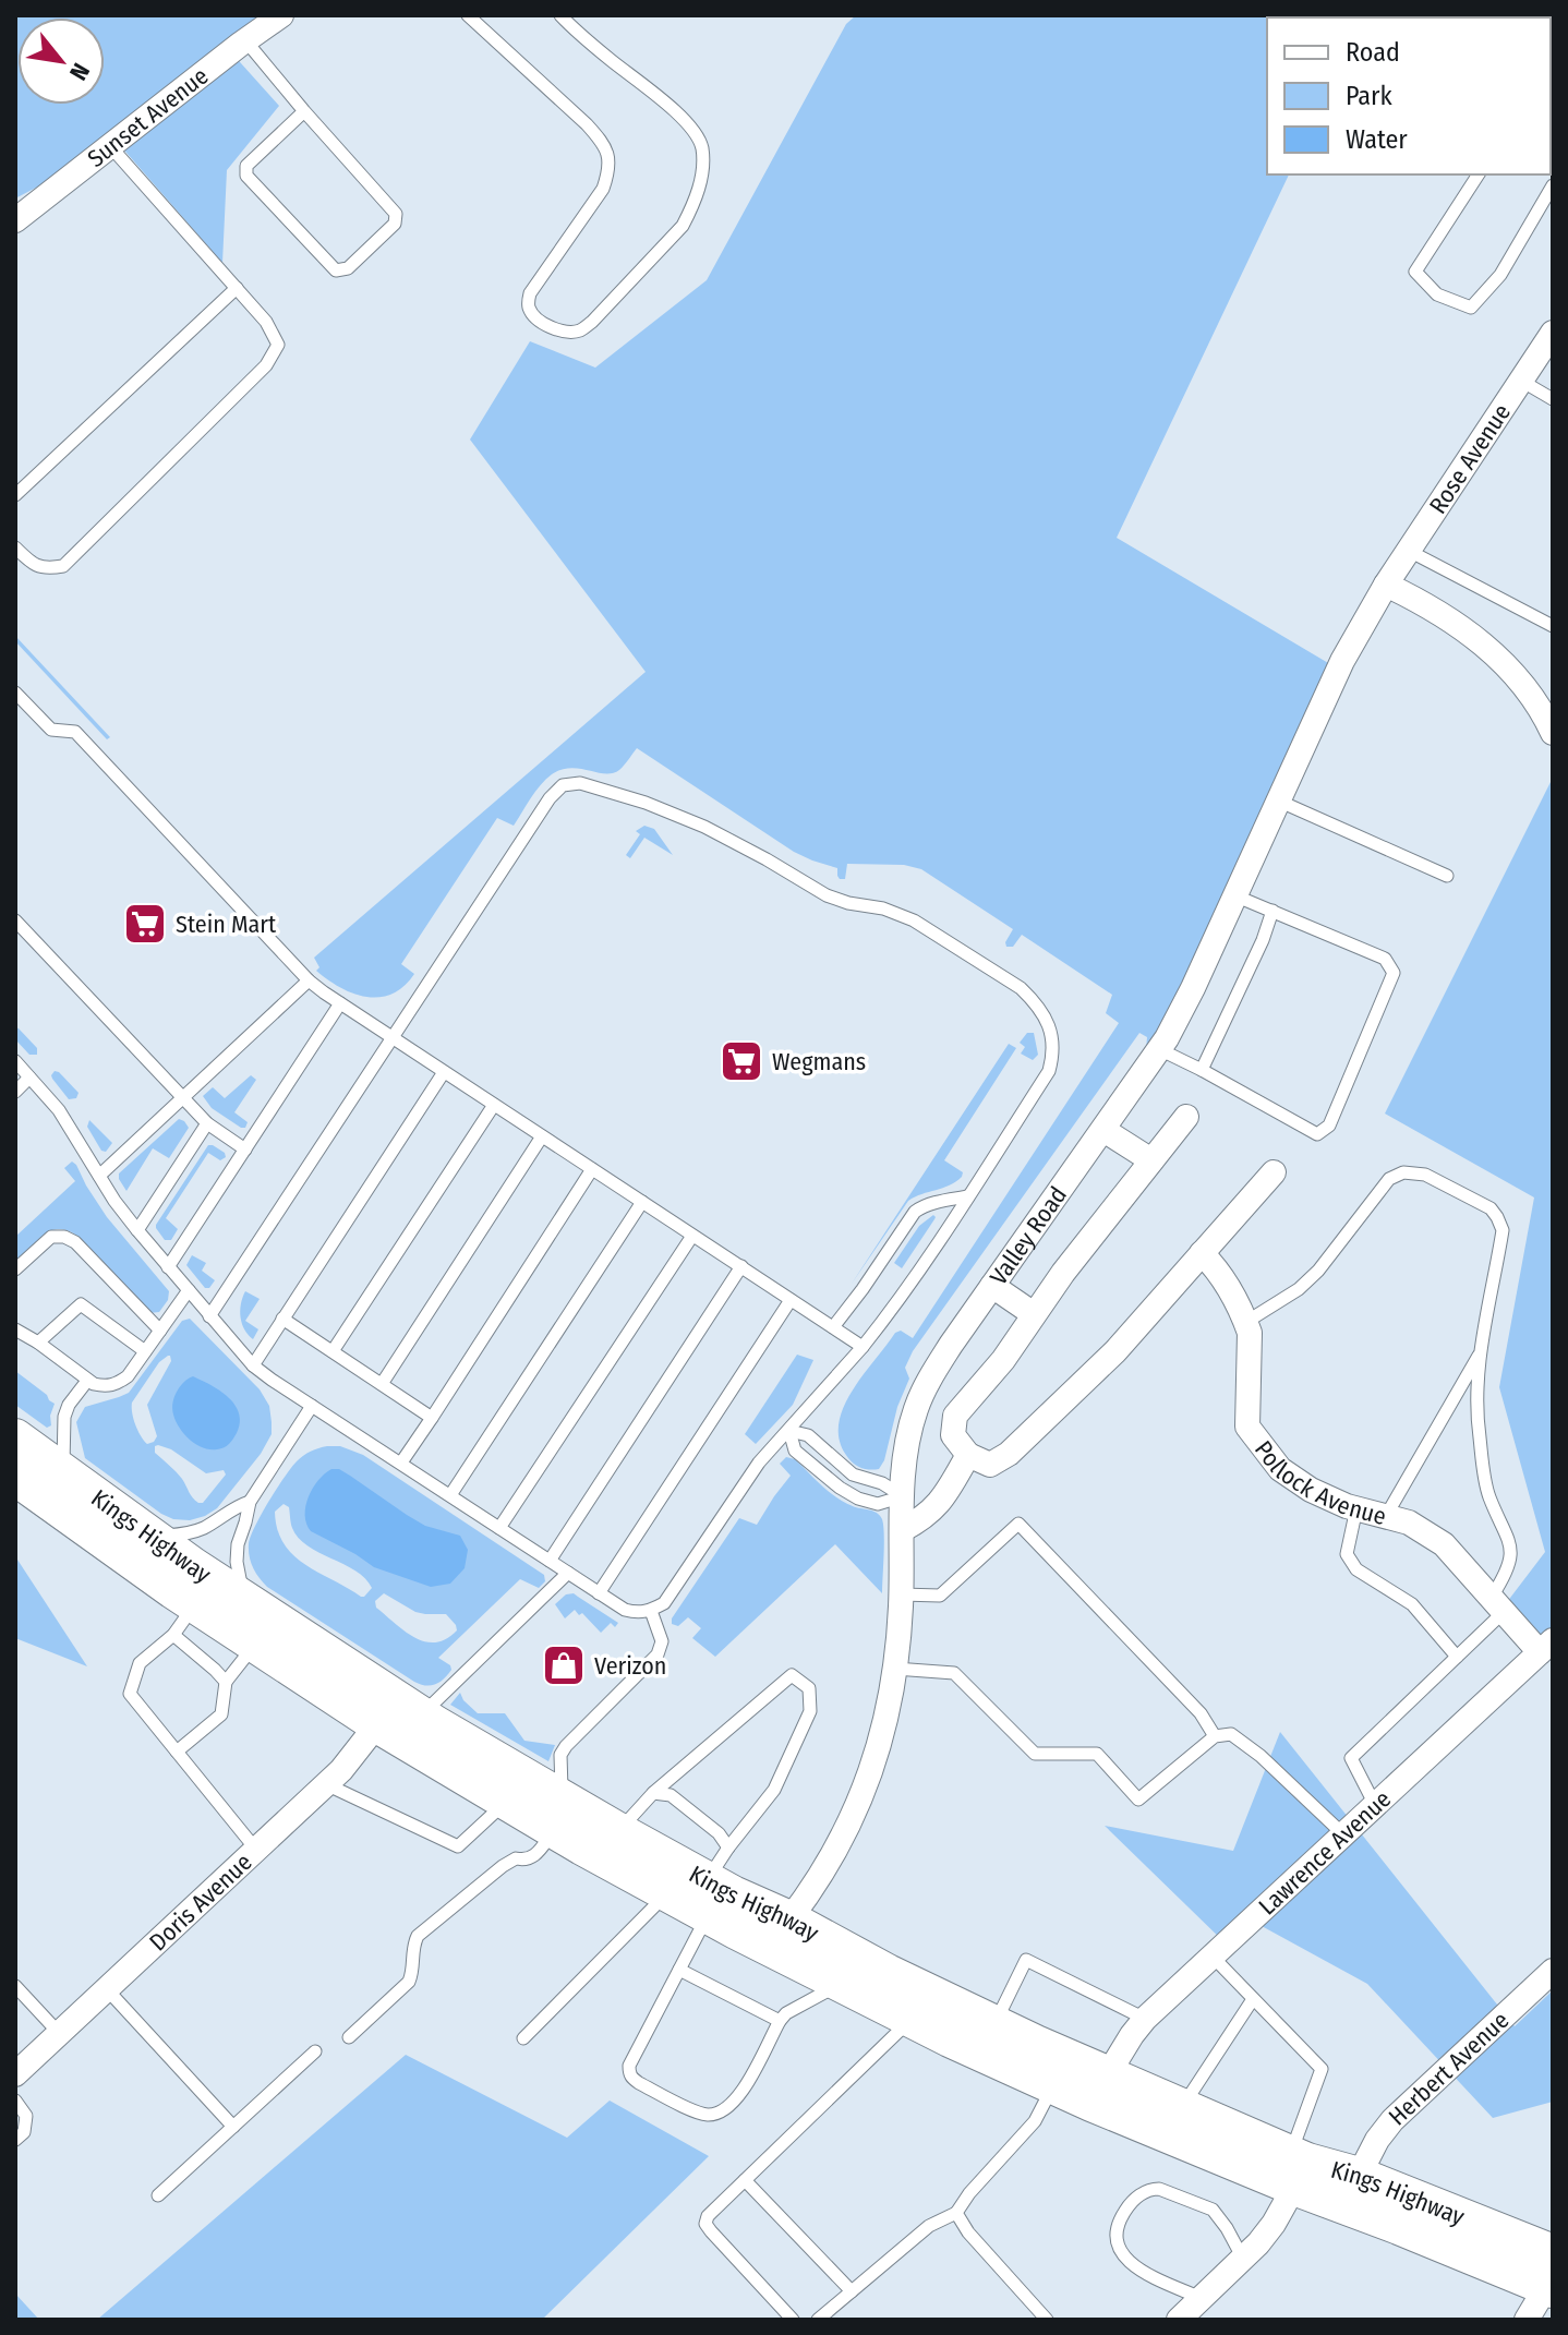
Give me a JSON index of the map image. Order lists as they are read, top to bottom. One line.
{"streets":{"main road":["Kings Highway"],"street":["Sunset Avenue","Rose Avenue","Valley Road","Pollock Avenue","Lawrence Avenue","Doris Avenue","Herbert Avenue"]},"crossings":[["Rose Avenue","Valley Road"],["Valley Road","Kings Highway"],["Pollock Avenue","Lawrence Avenue"],["Kings Highway","Lawrence Avenue"],["Kings Highway","Doris Avenue"],["Kings Highway","Herbert Avenue"]],"places":{"supermarket":["Stein Mart","Wegmans"],"shop":["Verizon"]},"legend":["Road","Park","Water"],"north":"bottom right"}
